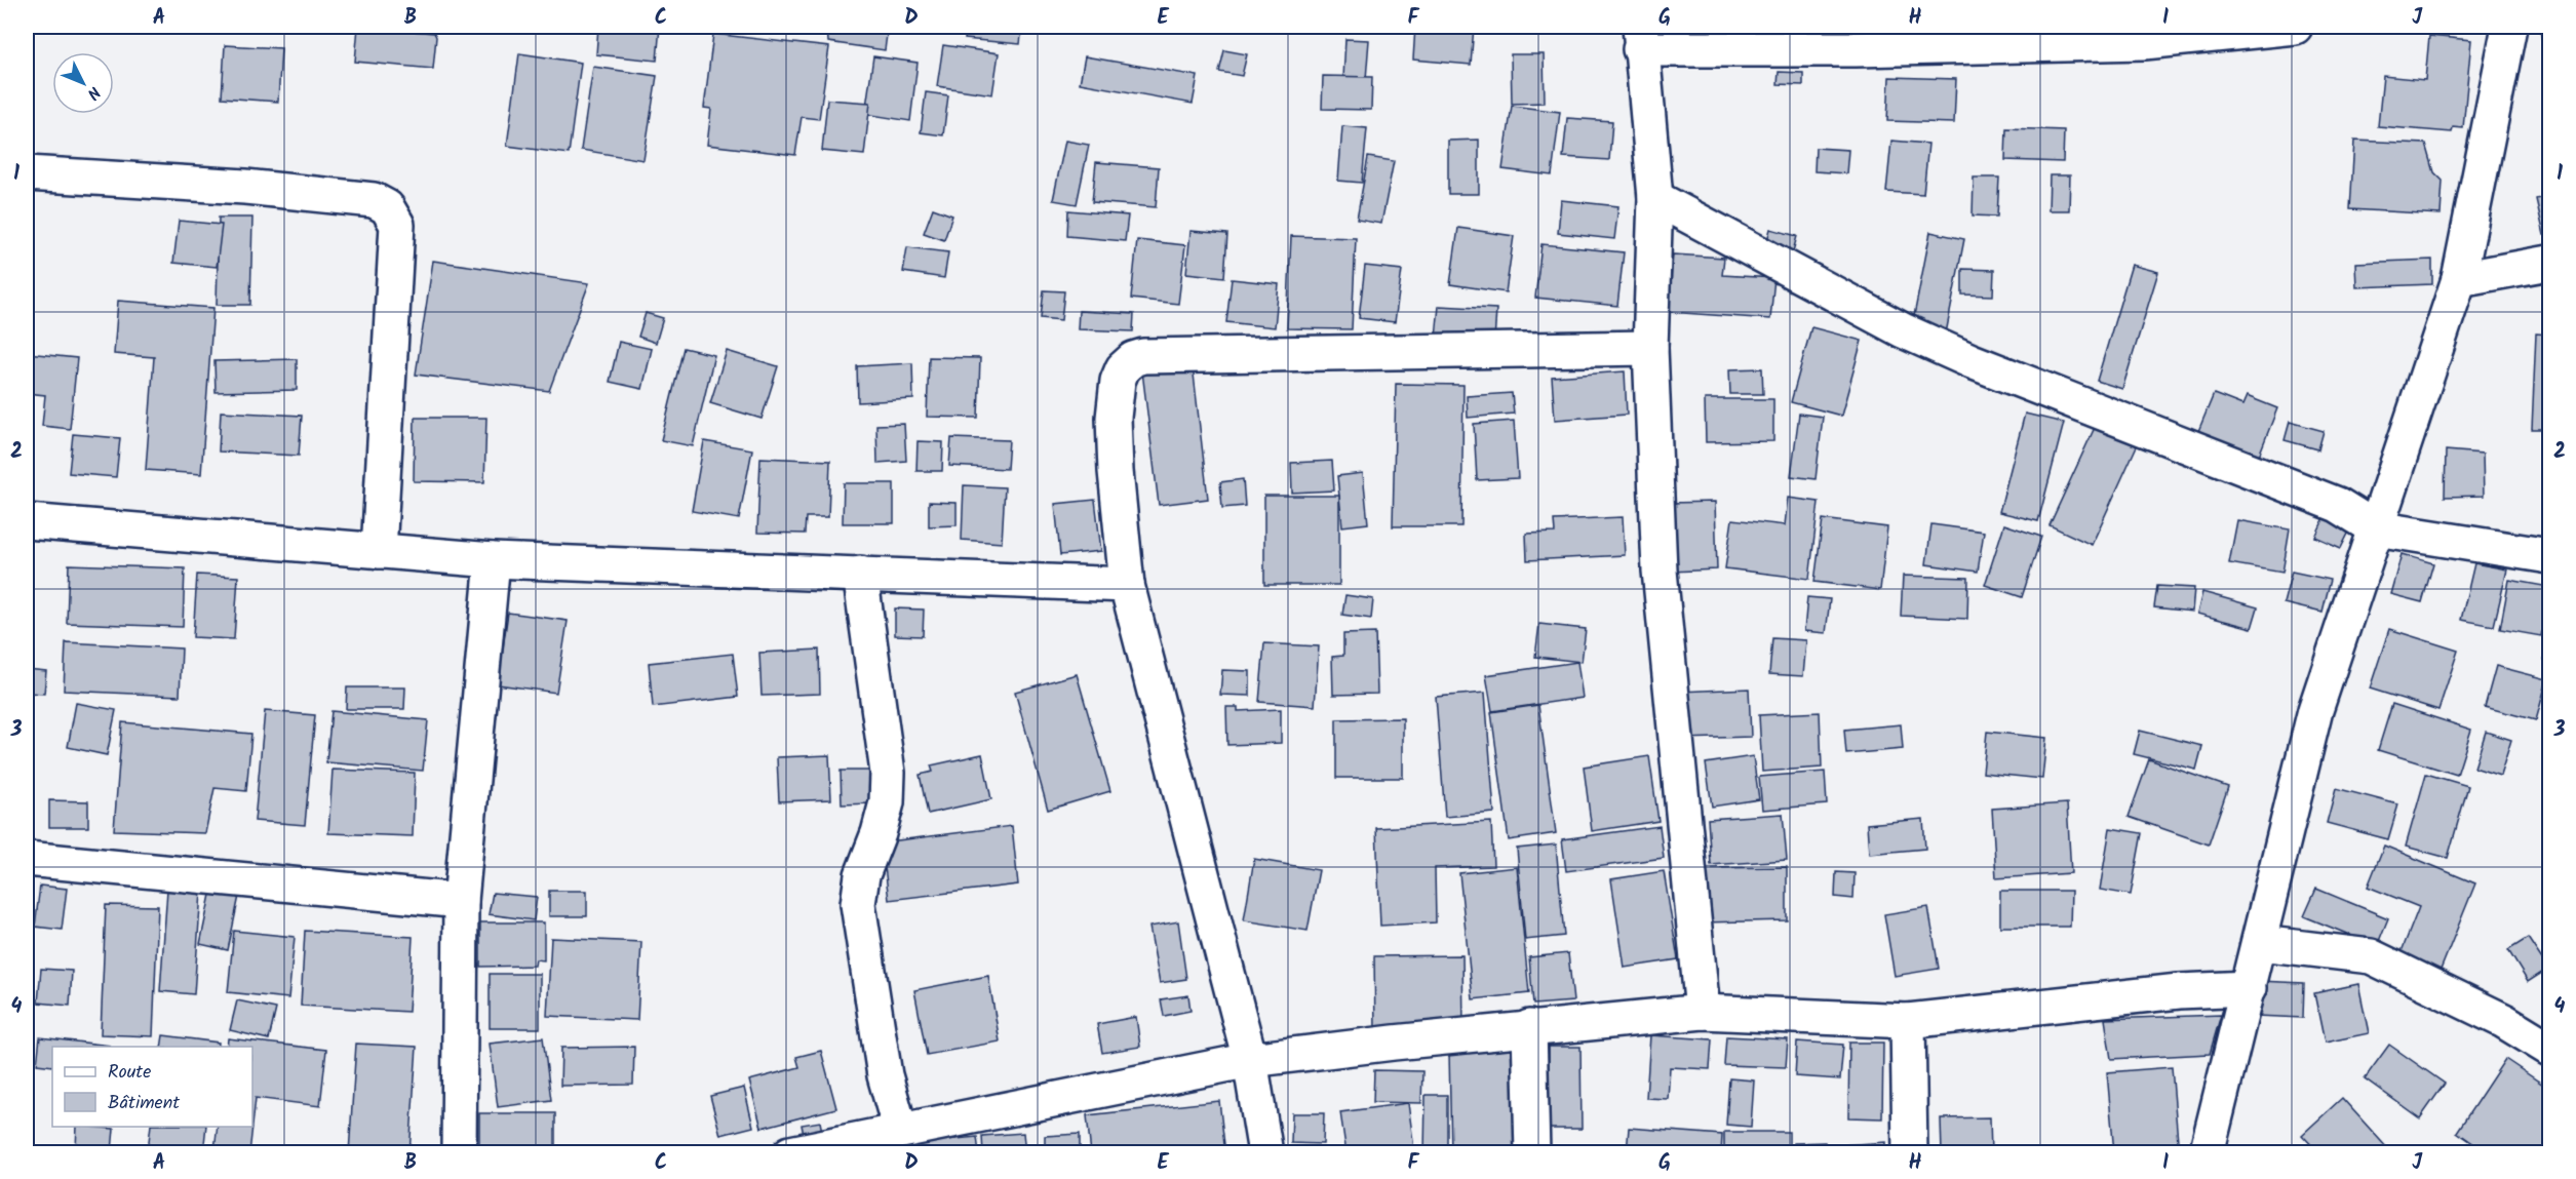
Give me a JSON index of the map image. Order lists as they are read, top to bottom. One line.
{"legend":["Route","Bâtiment"],"north":"bottom right","grid":{"columns":["A","B","C","D","E","F","G","H","I","J"],"rows":["1","2","3","4"]}}
